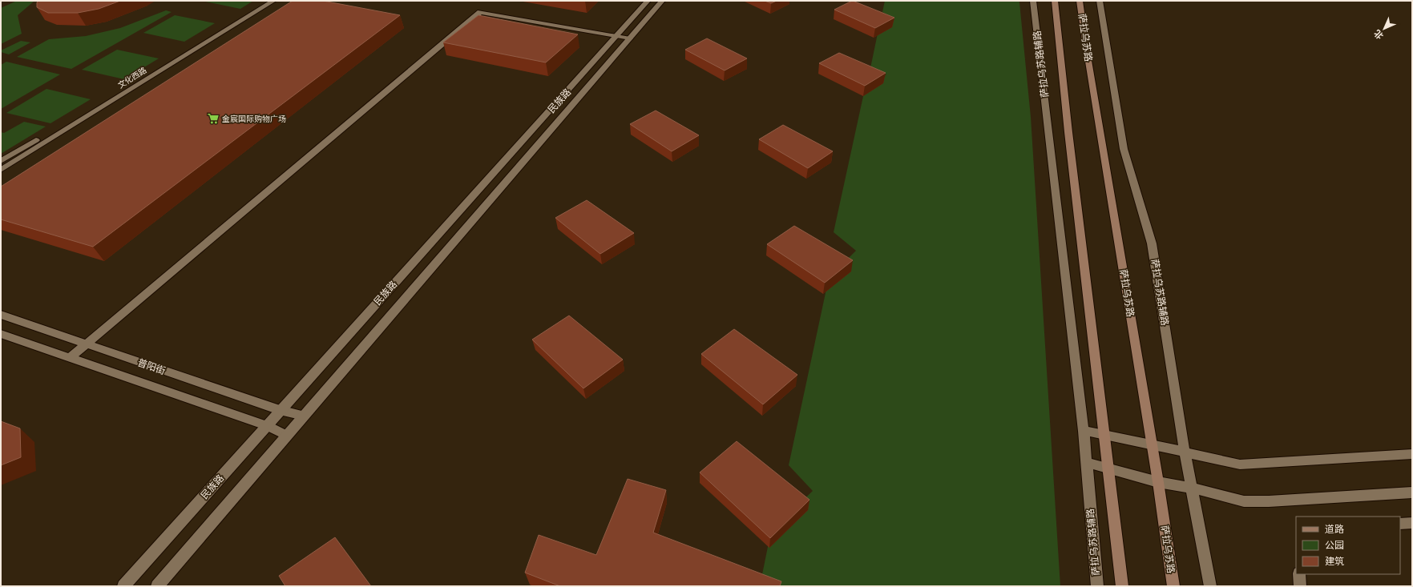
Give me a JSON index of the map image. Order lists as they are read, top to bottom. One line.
{"streets":{"main road":["萨拉乌苏路"],"street":["萨拉乌苏路辅路","文化西路","民族路","普阳街"]},"crossings":[["民族路","普阳街"]],"places":{"supermarket":["金宸国际购物广场"]},"legend":["道路","公园","建筑"],"north":"bottom left"}
